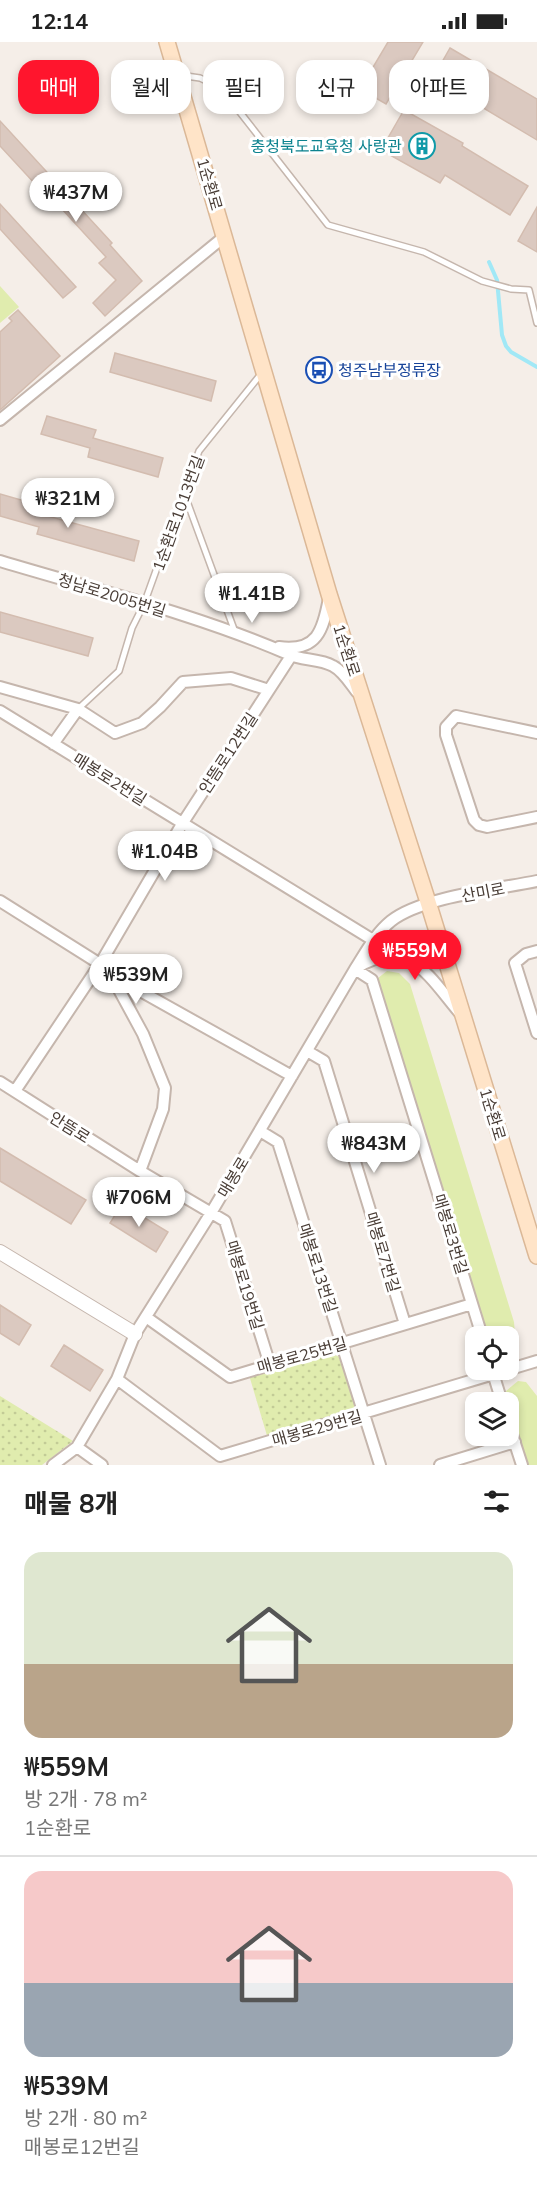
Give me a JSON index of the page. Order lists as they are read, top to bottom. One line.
{"streets":{"main road":["1순환로"],"street":["청남로2005번길","안뜸로12번길","매봉로2번길","산미로","안뜸로","매봉로","매봉로3번길","매봉로7번길","매봉로13번길","매봉로19번길","매봉로25번길","매봉로29번길"],"lane":["1순환로1013번길"]},"crossings":[["1순환로","1순환로1013번길"],["1순환로","산미로"],["1순환로","매봉로"],["1순환로1013번길","청남로2005번길"],["안뜸로12번길","매봉로2번길"],["안뜸로12번길","안뜸로"],["매봉로2번길","매봉로"],["산미로","매봉로"],["안뜸로","매봉로"],["안뜸로","매봉로19번길"],["매봉로","매봉로3번길"],["매봉로","매봉로7번길"],["매봉로","매봉로13번길"],["매봉로","매봉로19번길"],["매봉로","매봉로25번길"],["매봉로","매봉로29번길"],["매봉로3번길","매봉로25번길"],["매봉로7번길","매봉로25번길"],["매봉로13번길","매봉로25번길"],["매봉로13번길","매봉로29번길"],["매봉로19번길","매봉로25번길"]],"places":{"building":["충청북도교육청 사랑관"],"bus stop":["청주남부정류장"]},"page":{"status":"12:14","chip":["매매","월세","필터","신규","아파트"],"price":["₩437M","₩321M","₩1.41B","₩1.04B","₩559M","₩539M","₩843M","₩706M"],"heading":"매물 8개","list":[{"name":"₩559M","note":"방 2개 · 78 m² · 1순환로"},{"name":"₩539M","note":"방 2개 · 80 m² · 매봉로12번길"}]}}
